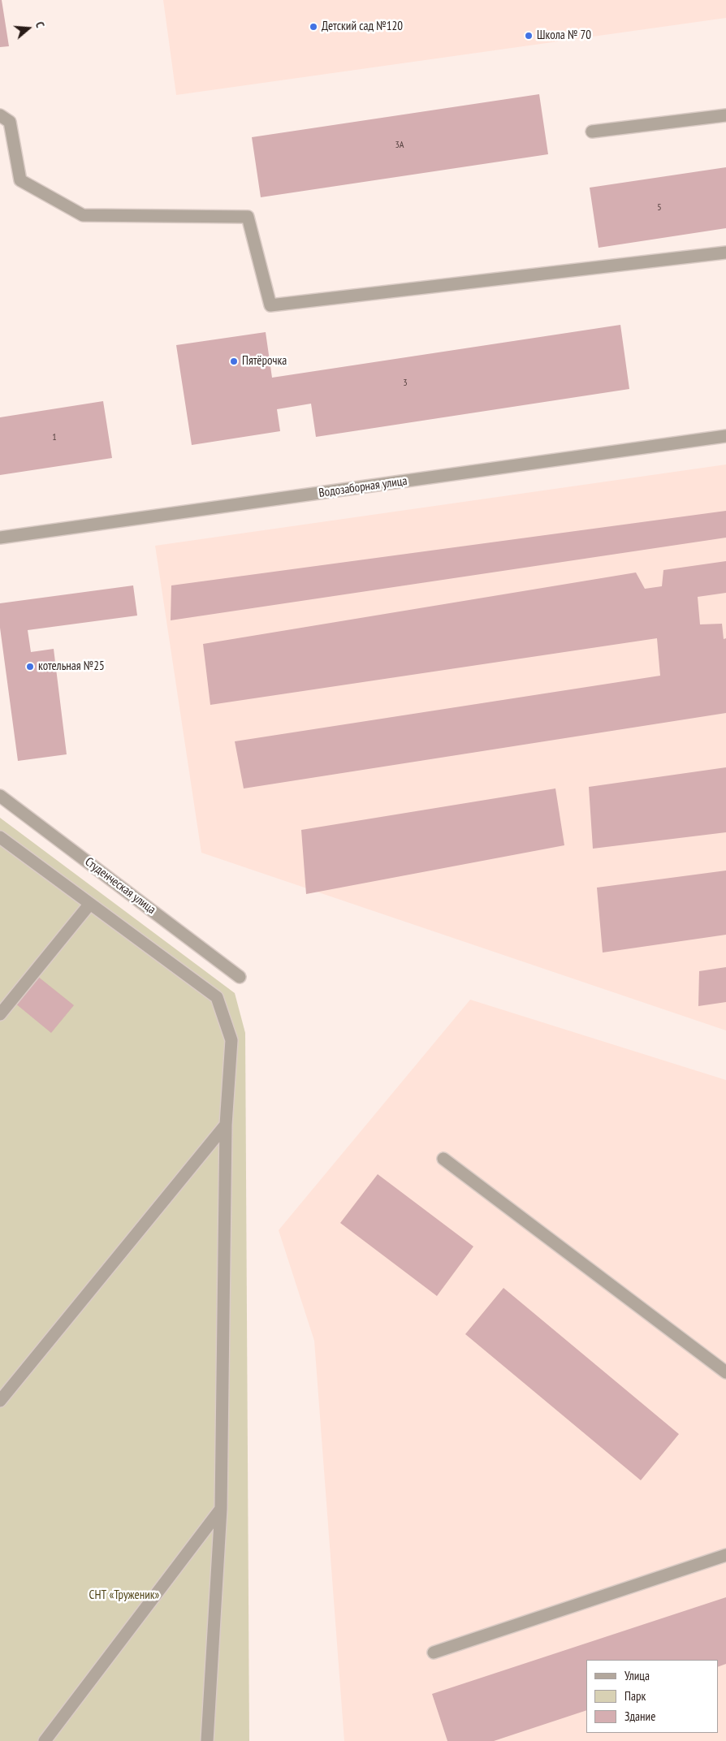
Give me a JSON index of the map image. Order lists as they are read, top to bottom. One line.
{"streets":{"street":["Водозаборная улица","Студенческая улица"]},"parks":["СНТ «Труженик»"],"places":["Детский сад №120","Школа № 70","Пятёрочка","котельная №25"],"house_numbers":["3А","5","3","1"],"legend":["Улица","Парк","Здание"],"north":"right"}
